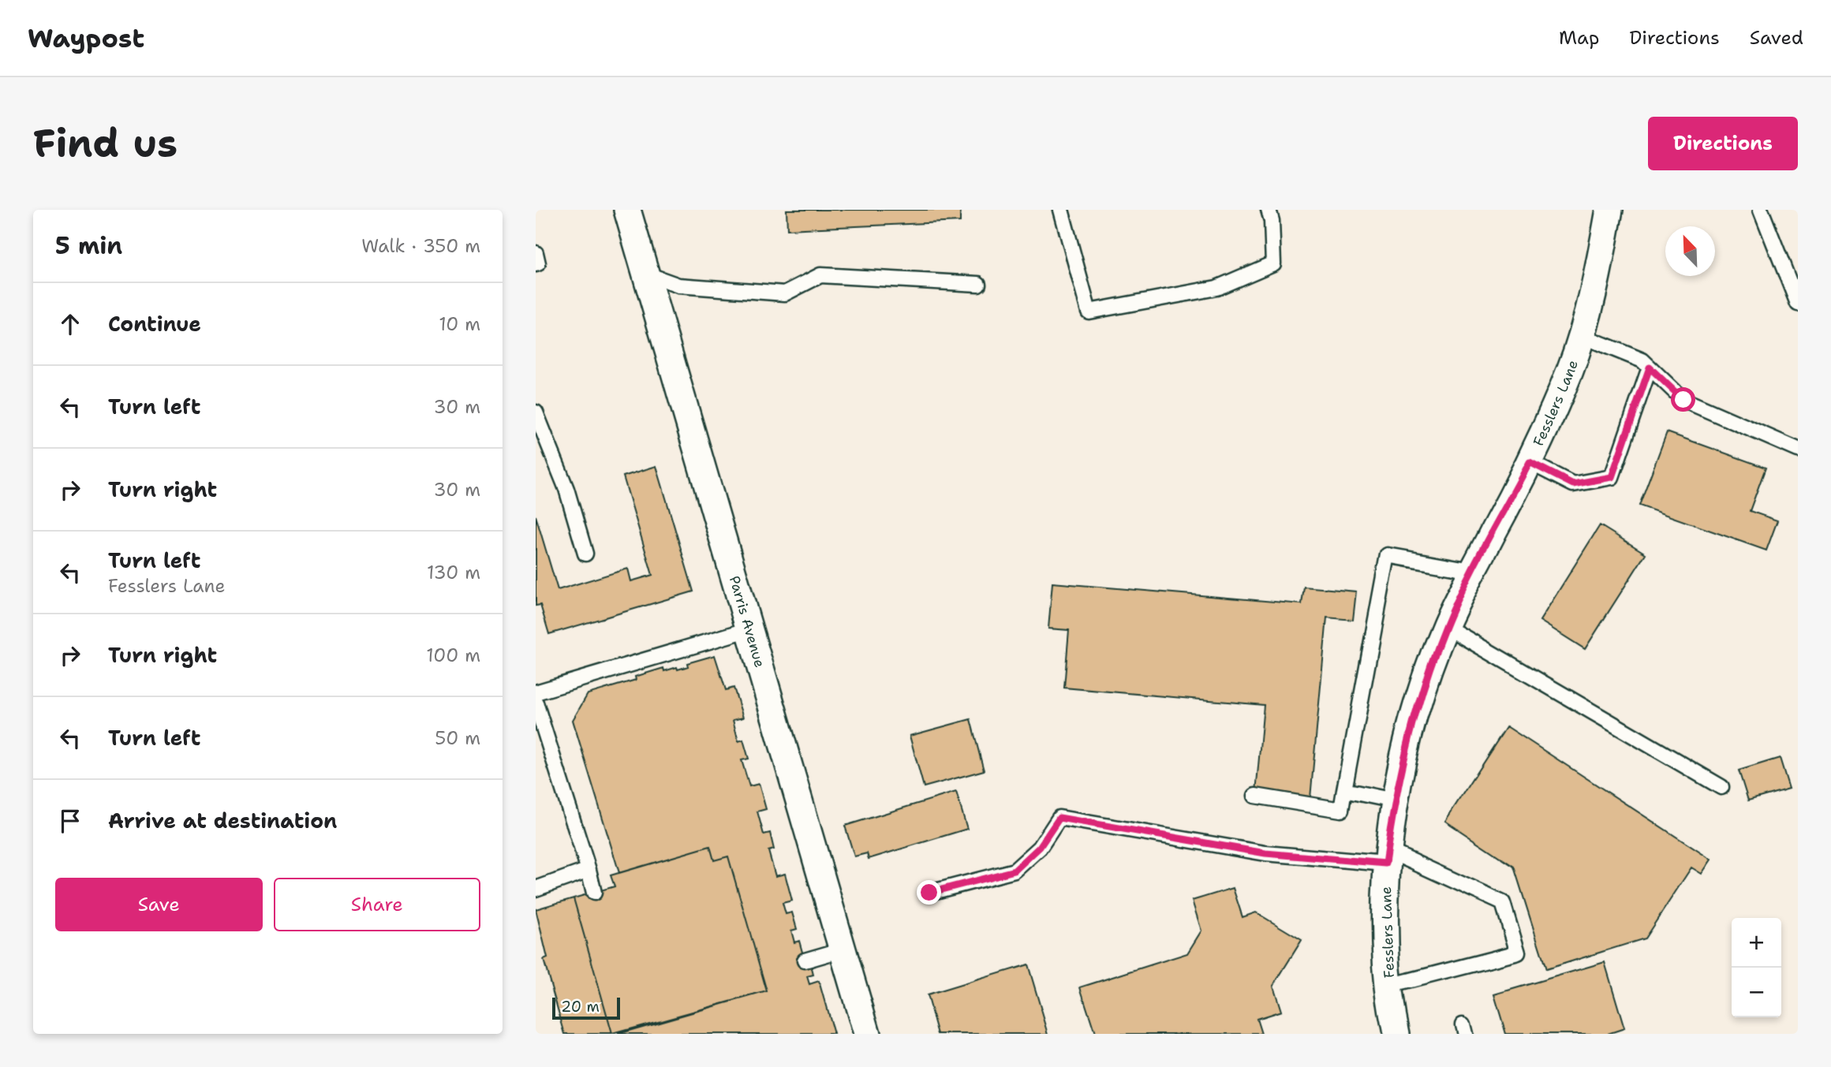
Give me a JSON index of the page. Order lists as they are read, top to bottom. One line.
{"streets":{"street":["Fesslers Lane","Parris Avenue"]},"scale_bar":"20 m","north":"top left","page":{"header":"Waypost","nav":["Map","Directions","Saved"],"buttons":["Directions",["Save","Share"]],"title":"Find us","heading":["5 min","Walk · 350 m"],"list":[["Continue","10 m"],["Turn left","30 m"],["Turn right","30 m"],["Turn left","Fesslers Lane","130 m"],["Turn right","100 m"],["Turn left","50 m"],"Arrive at destination"],"map_buttons":["+","−"],"scale":"20 m"}}
